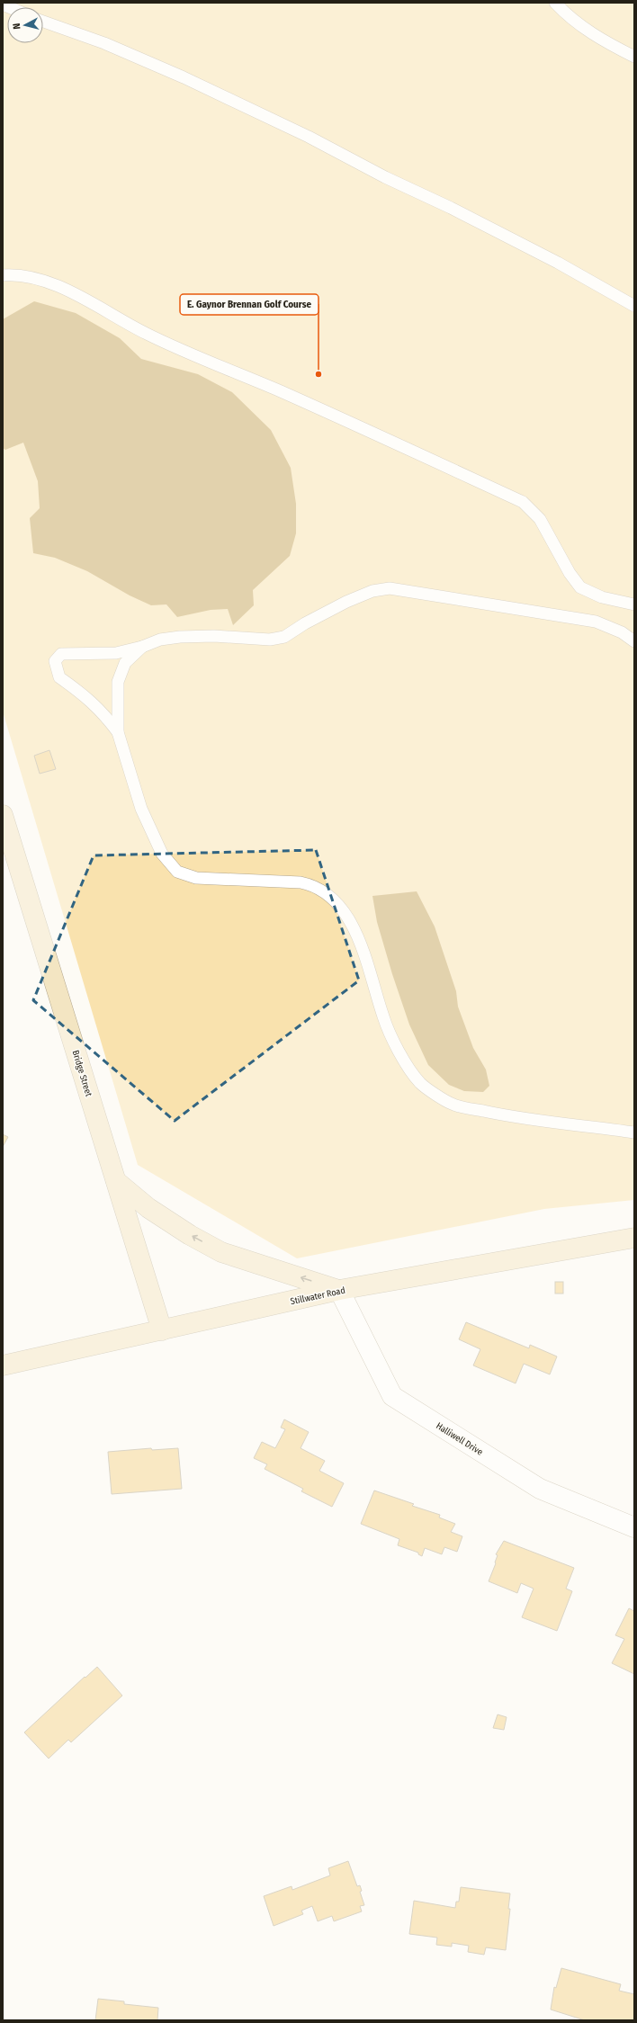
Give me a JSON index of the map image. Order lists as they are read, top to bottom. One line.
{"streets":{"main road":["Bridge Street","Stillwater Road"],"street":["Halliwell Drive"]},"crossings":[["Bridge Street","Stillwater Road"],["Stillwater Road","Halliwell Drive"]],"places":["E. Gaynor Brennan Golf Course"],"north":"left"}
